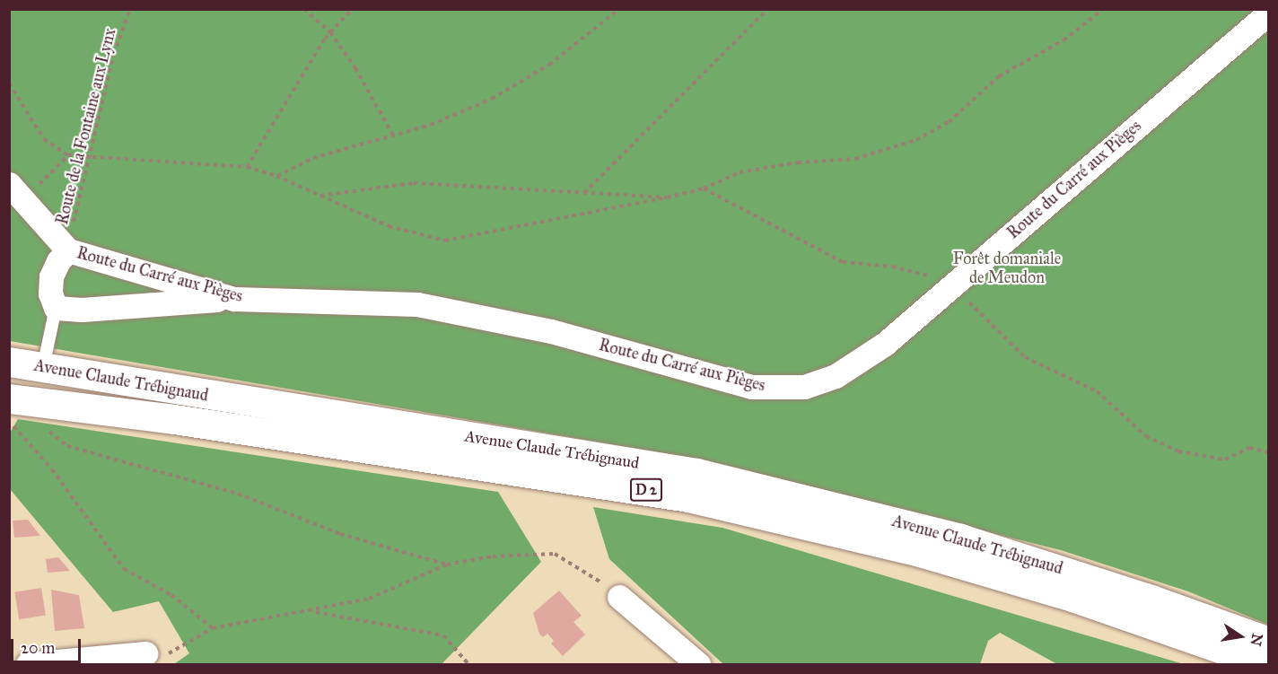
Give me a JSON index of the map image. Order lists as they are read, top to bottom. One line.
{"streets":{"main road":["Avenue Claude Trébignaud","D 2"],"street":["Route du Carré aux Pièges"],"path":["Route de la Fontaine aux Lynx"]},"crossings":[["Route de la Fontaine aux Lynx","Route du Carré aux Pièges"]],"parks":["Forêt domaniale de Meudon"],"scale_bar":"20 m","north":"right"}
